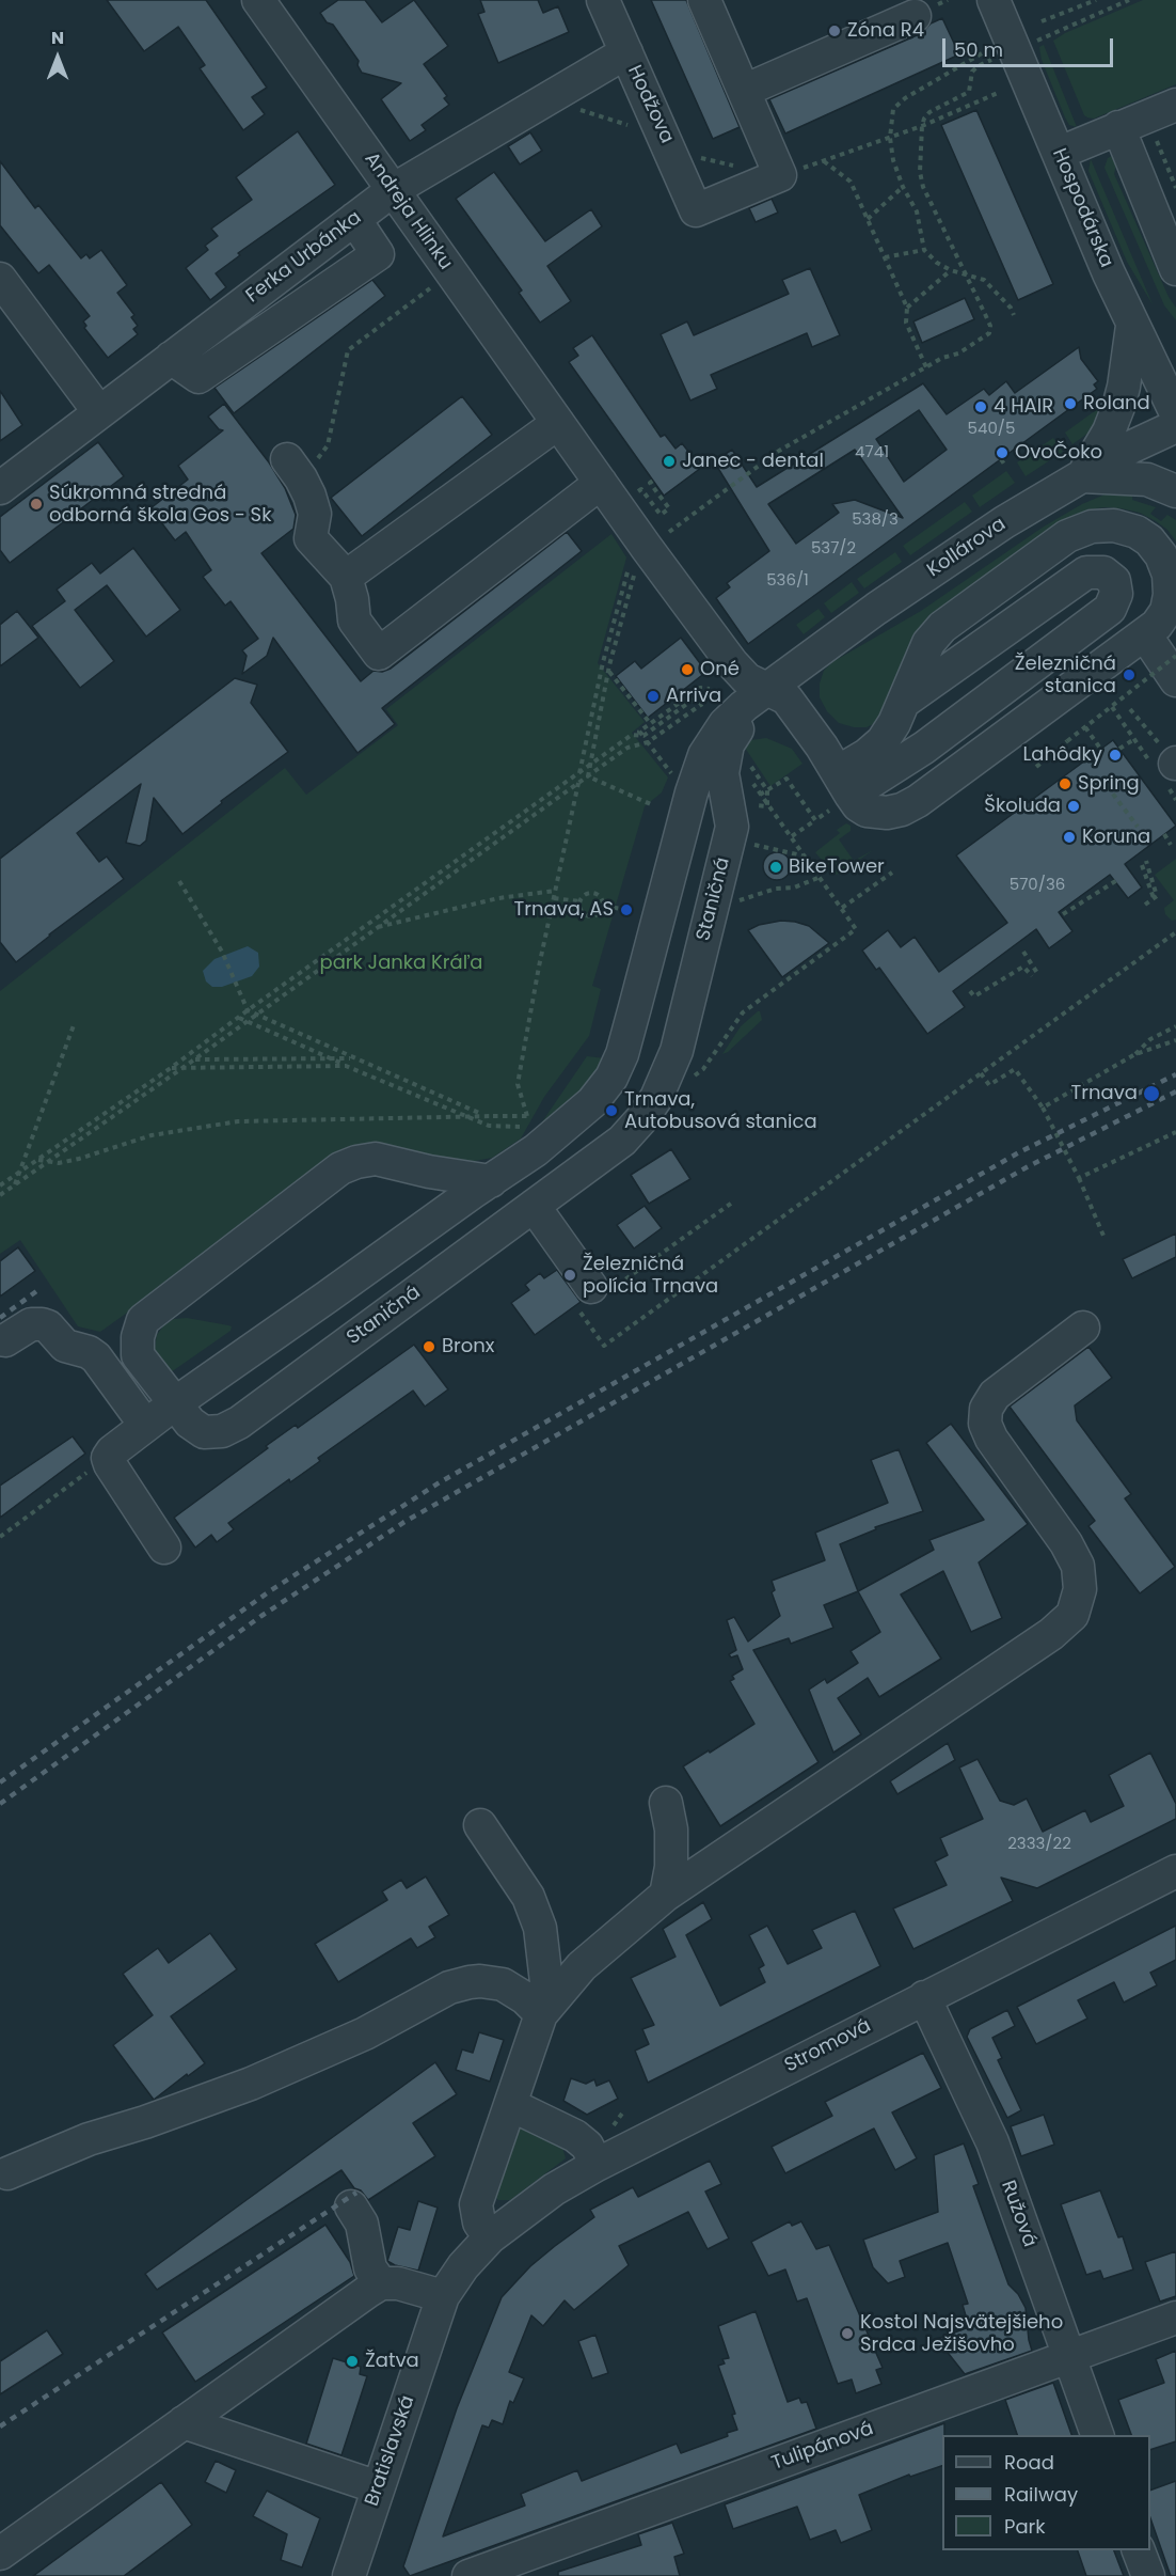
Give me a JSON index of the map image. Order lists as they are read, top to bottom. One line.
{"streets":{"street":["Hodžova","Hospodárska","Andreja Hlinku","Ferka Urbánka","Kollárova","Staničná","Stromová","Ružová","Tulipánová","Bratislavská"]},"crossings":[["Hodžova","Ferka Urbánka"],["Andreja Hlinku","Ferka Urbánka"],["Andreja Hlinku","Kollárova"],["Andreja Hlinku","Staničná"],["Kollárova","Staničná"],["Stromová","Ružová"],["Stromová","Bratislavská"],["Ružová","Tulipánová"]],"parks":["park Janka Kráľa"],"places":["Zóna R4","Roland","4 HAIR","OvoČoko","Janec - dental","Súkromná stredná odborná škola Gos - Sk","Oné","Železničná stanica","Arriva","Lahôdky","Spring","Školuda","Koruna","BikeTower","Trnava, AS","Trnava","Trnava, Autobusová stanica","Železničná polícia Trnava","Bronx","Kostol Najsvätejšieho Srdca Ježišovho","Žatva"],"house_numbers":["540/5","4741","538/3","537/2","536/1","570/36","2333/22"],"legend":["Road","Railway","Park"],"scale_bar":"50 m","north":"top"}
